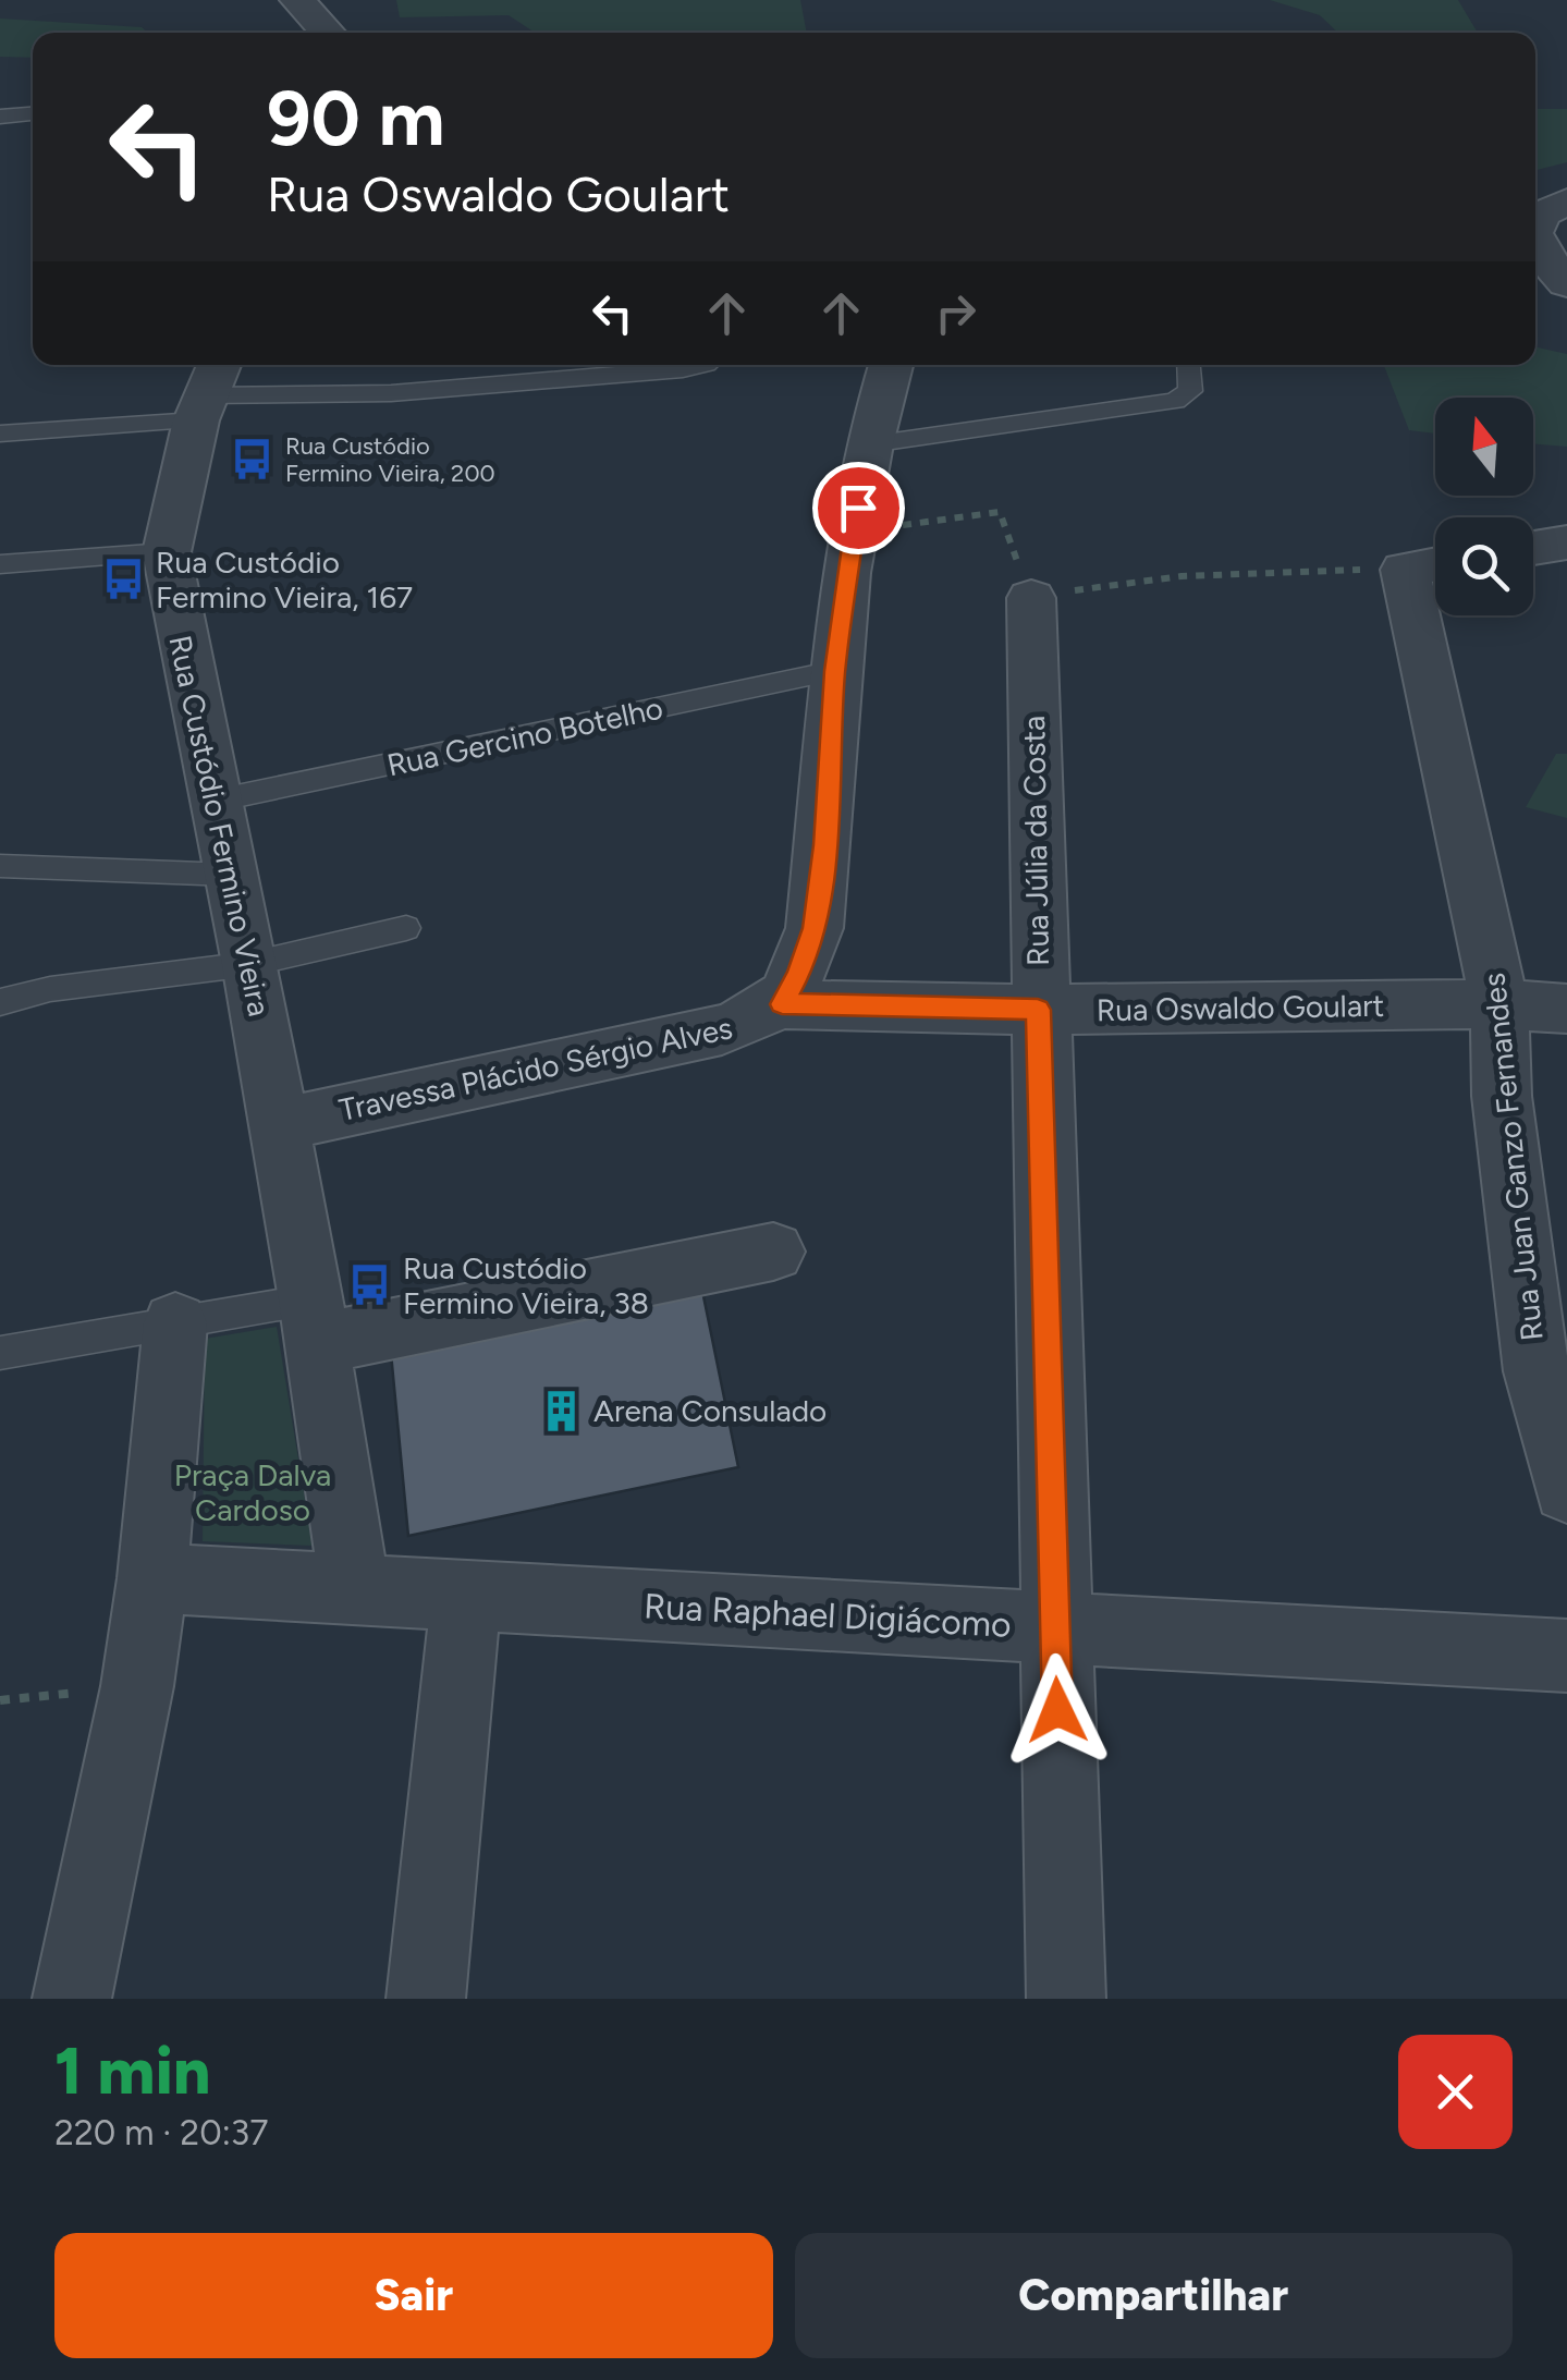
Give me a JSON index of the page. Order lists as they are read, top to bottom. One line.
{"streets":{"street":["Rua Custódio Fermino Vieira","Rua Júlia da Costa","Rua Oswaldo Goulart","Travessa Plácido Sérgio Alves","Rua Juan Ganzo Fernandes","Rua Raphael Digiácomo"],"lane":["Rua Gercino Botelho"]},"crossings":[["Rua Gercino Botelho","Rua Custódio Fermino Vieira"],["Rua Custódio Fermino Vieira","Travessa Plácido Sérgio Alves"],["Rua Custódio Fermino Vieira","Rua Raphael Digiácomo"],["Rua Júlia da Costa","Rua Oswaldo Goulart"],["Rua Júlia da Costa","Rua Raphael Digiácomo"],["Rua Oswaldo Goulart","Travessa Plácido Sérgio Alves"],["Rua Oswaldo Goulart","Rua Juan Ganzo Fernandes"]],"parks":["Praça Dalva Cardoso"],"places":{"bus stop":["Rua Custódio Fermino Vieira, 200","Rua Custódio Fermino Vieira, 167","Rua Custódio Fermino Vieira, 38"],"building":["Arena Consulado"]},"north":"top","page":{"turn":["90 m","Rua Oswaldo Goulart"],"heading":["1 min","220 m · 20:37"],"buttons":["Sair","Compartilhar"]}}
